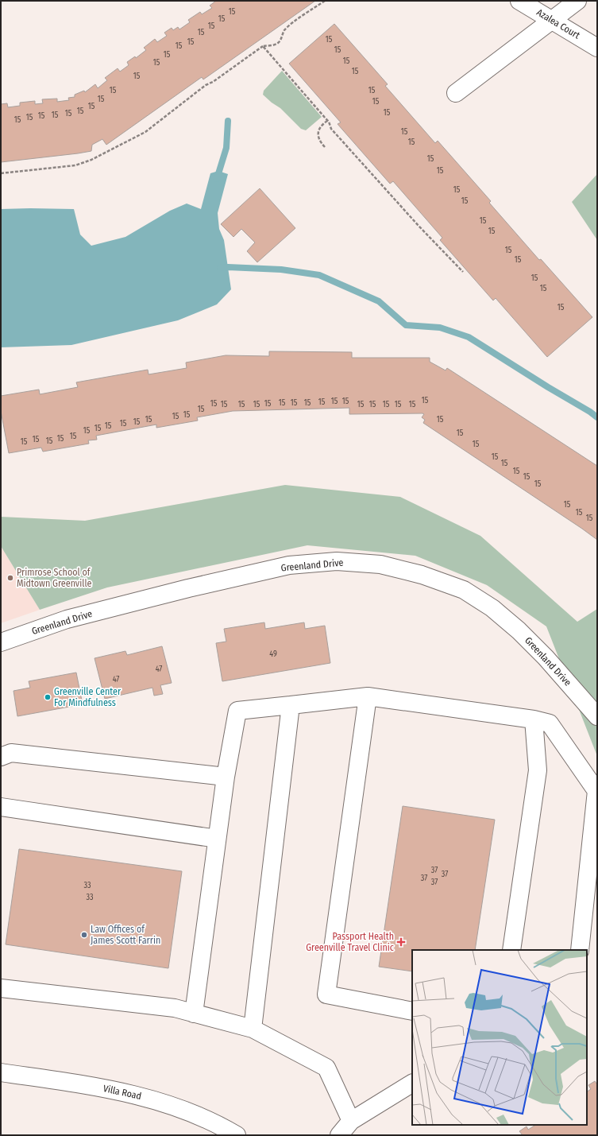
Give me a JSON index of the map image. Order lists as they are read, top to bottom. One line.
{"streets":{"street":["Azalea Court","Greenland Drive","Villa Road"]},"places":{"other":["Primrose School of Midtown Greenville","Greenville Center For Mindfulness","Law Offices of James Scott Farrin"],"health":["Passport Health Greenville Travel Clinic"]},"house_numbers":["15","15","15","15","15","15","15","15","15","15","15","15","15","15","15","15","15","15","15","15","15","15","15","15","15","15","15","15","15","15","15","15","15","15","15","15","15","15","15","15","15","15","15","15","15","15","15","15","15","15","15","15","15","15","15","15","15","15","15","15","15","15","15","15","15","15","15","15","15","15","15","15","15","15","15","15","15","15","15","15","49","47","47","37","37","37","37","33","33"]}
